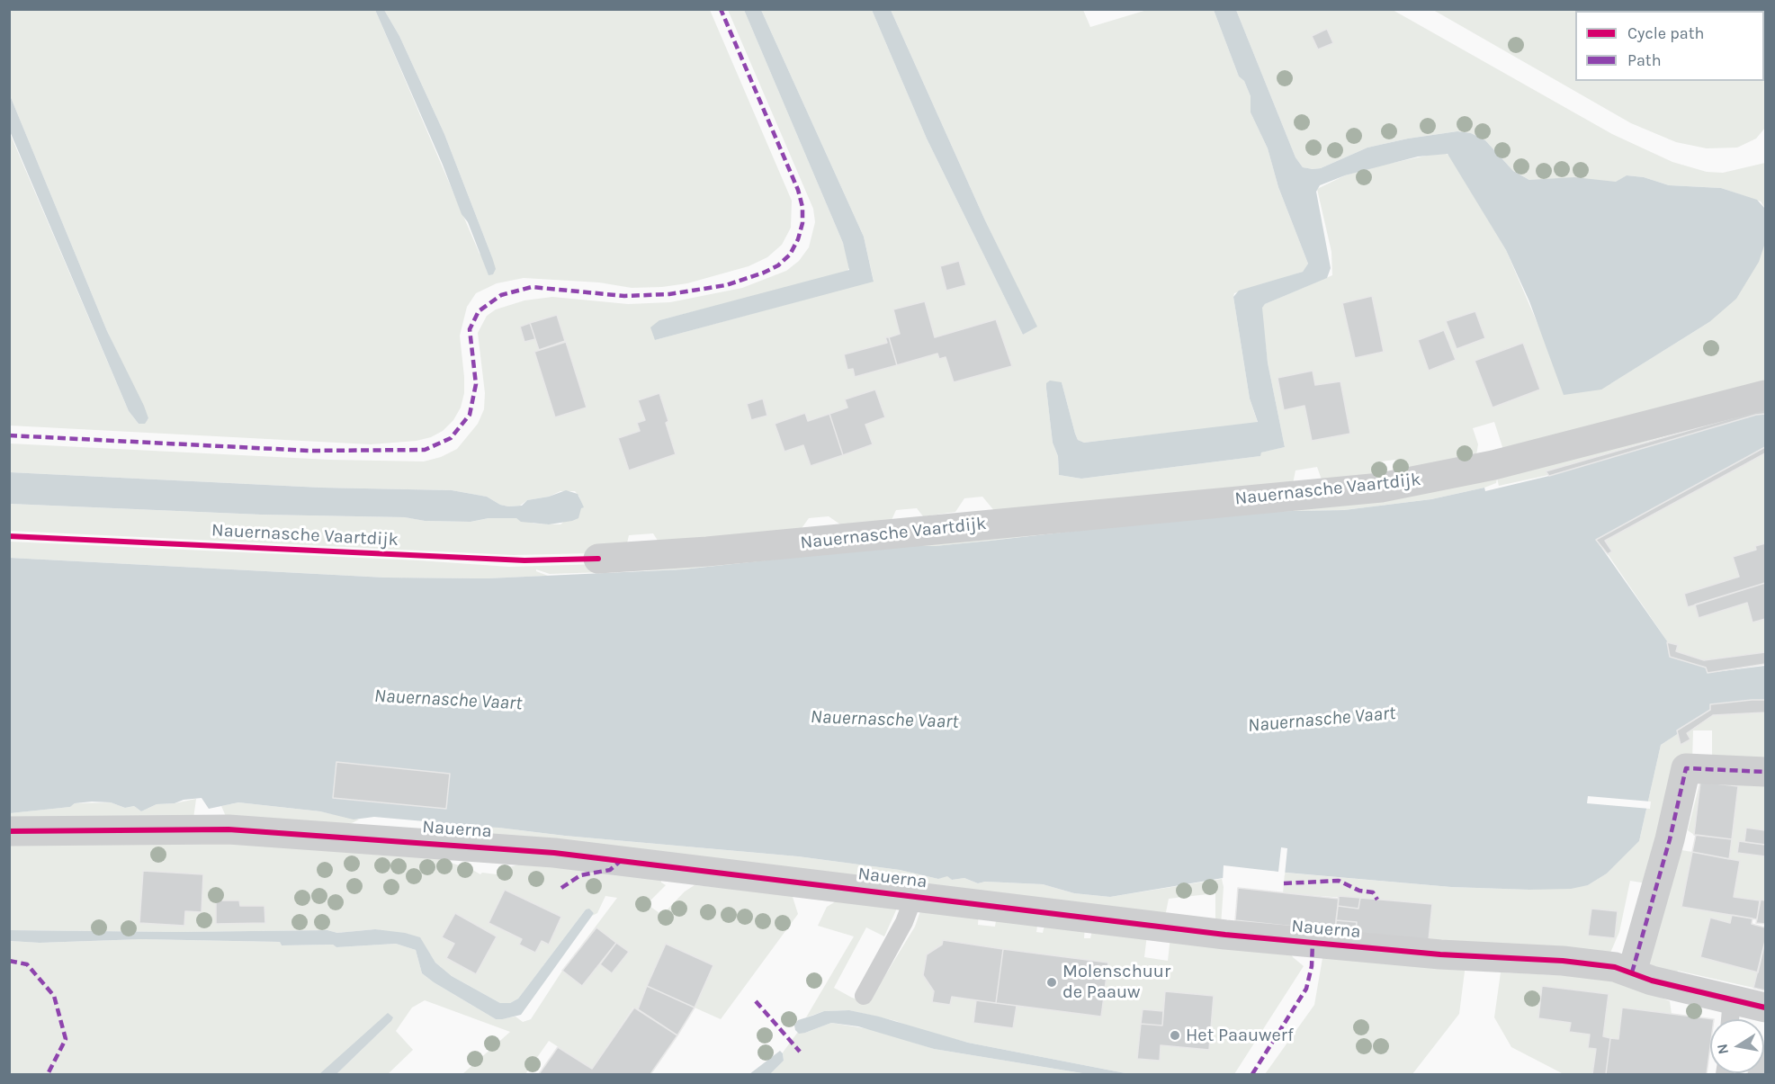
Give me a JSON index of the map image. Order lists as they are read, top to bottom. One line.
{"streets":{"street":["Nauernasche Vaartdijk","Nauerna"]},"water":["Nauernasche Vaart"],"places":["Molenschuur de Paauw","Het Paauwerf"],"legend":["Cycle path","Path"],"north":"left"}
